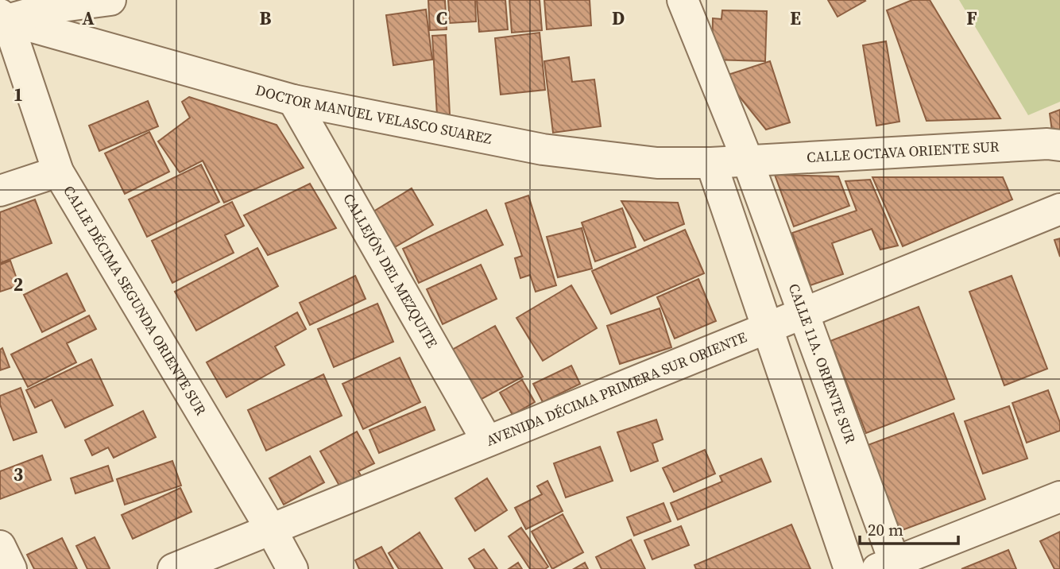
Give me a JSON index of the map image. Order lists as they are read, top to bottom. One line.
{"streets":{"street":["DOCTOR MANUEL VELASCO SUAREZ","CALLE OCTAVA ORIENTE SUR","CALLEJÓN DEL MEZQUITE","CALLE DÉCIMA SEGUNDA ORIENTE SUR","CALLE 11A. ORIENTE SUR","AVENIDA DÉCIMA PRIMERA SUR ORIENTE"]},"crossings":[["DOCTOR MANUEL VELASCO SUAREZ","CALLE OCTAVA ORIENTE SUR"],["DOCTOR MANUEL VELASCO SUAREZ","CALLEJÓN DEL MEZQUITE"],["DOCTOR MANUEL VELASCO SUAREZ","CALLE DÉCIMA SEGUNDA ORIENTE SUR"],["DOCTOR MANUEL VELASCO SUAREZ","CALLE 11A. ORIENTE SUR"],["CALLE OCTAVA ORIENTE SUR","CALLE 11A. ORIENTE SUR"],["CALLEJÓN DEL MEZQUITE","AVENIDA DÉCIMA PRIMERA SUR ORIENTE"],["CALLE DÉCIMA SEGUNDA ORIENTE SUR","AVENIDA DÉCIMA PRIMERA SUR ORIENTE"],["CALLE 11A. ORIENTE SUR","AVENIDA DÉCIMA PRIMERA SUR ORIENTE"]],"scale_bar":"20 m","grid":{"columns":["A","B","C","D","E","F"],"rows":["1","2","3"]}}
